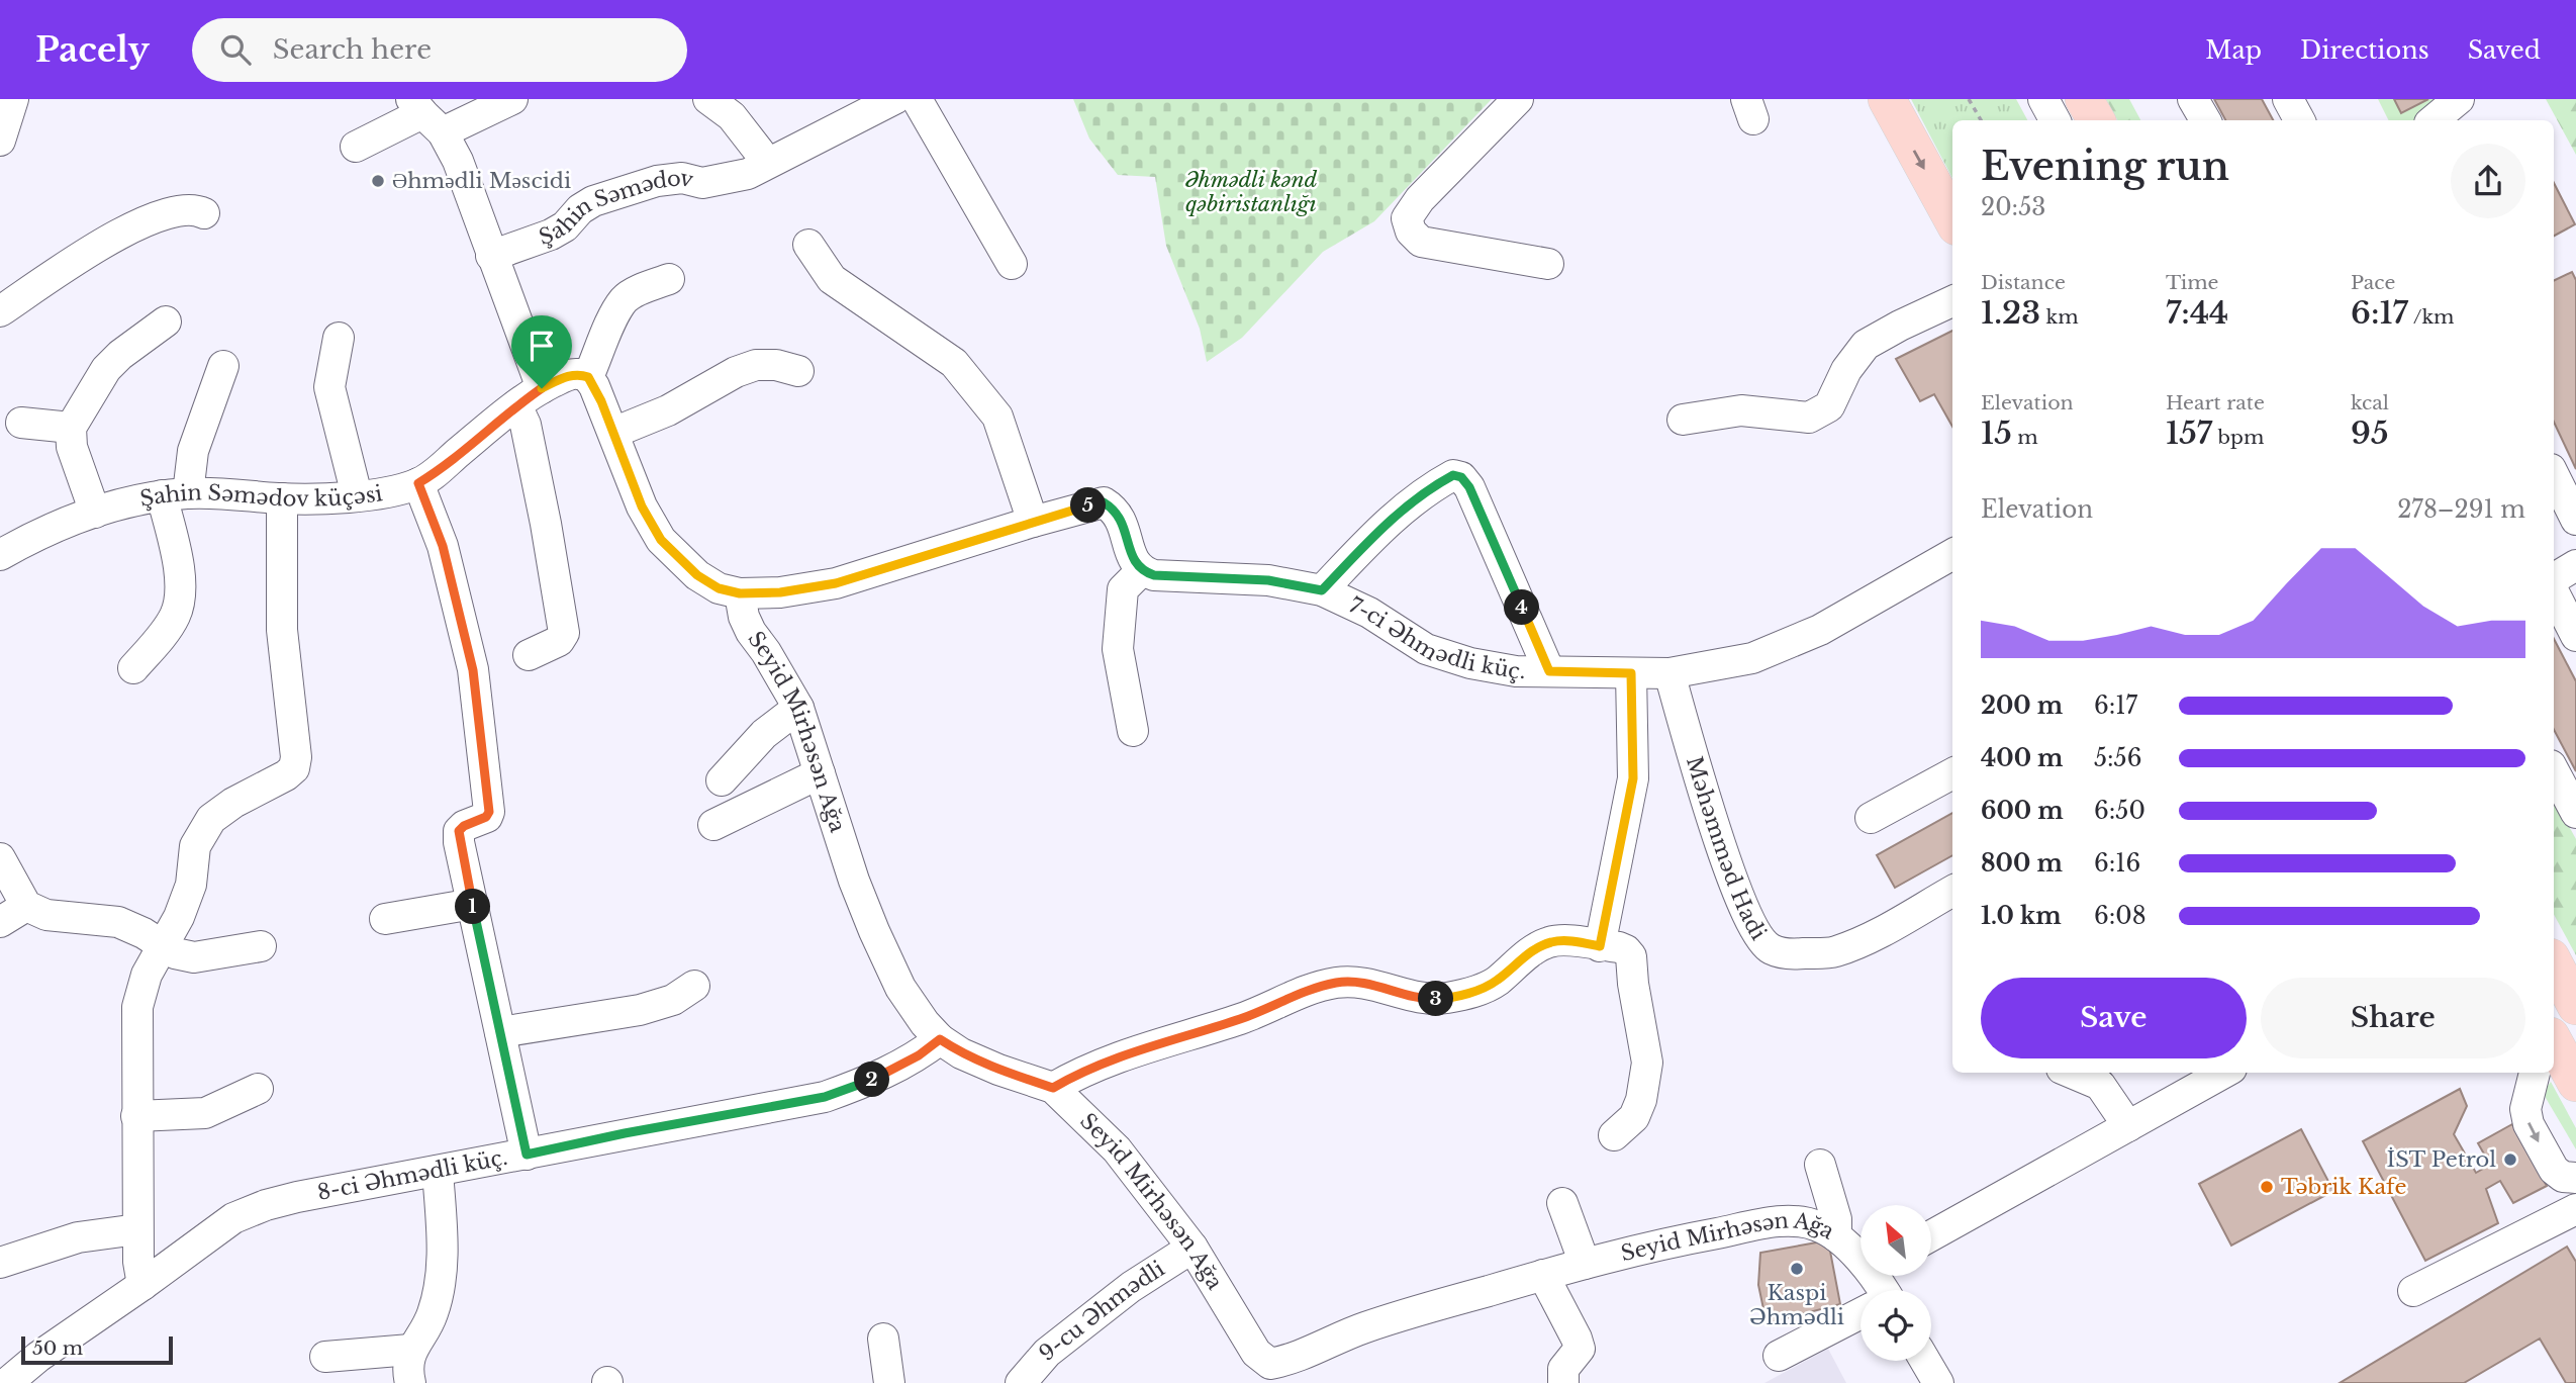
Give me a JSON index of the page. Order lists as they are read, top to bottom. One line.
{"streets":{"street":["Şahin Səmədov","Şahin Səmədov küçəsi","7-ci Əhmədli küç.","Seyid Mirhəsən Ağa","Məhəmməd Hadi","8-ci Əhmədli küç.","9-cu Əhmədli"]},"crossings":[["7-ci Əhmədli küç.","Məhəmməd Hadi"],["Seyid Mirhəsən Ağa","8-ci Əhmədli küç."],["Seyid Mirhəsən Ağa","9-cu Əhmədli"]],"parks":["Əhmədli kənd qəbiristanlığı"],"places":["Әhmәdli Mәscidi","İST Petrol","Təbrik Kafe","Kaspi Əhmədli"],"scale_bar":"50 m","north":"top left","page":{"header":"Pacely","search":"Search here","nav":["Map","Directions","Saved"],"heading":["Evening run","20:53"],"stats":[["Distance","1.23 km"],["Time","7:44"],["Pace","6:17 /km"],["Elevation","15 m"],["Heart rate","157 bpm"],["kcal","95"]],"chart":["Elevation","278–291 m"],"pins":["5","4","1","3","2"],"list":[{"name":"200 m","note":"6:17"},{"name":"400 m","note":"5:56"},{"name":"600 m","note":"6:50"},{"name":"800 m","note":"6:16"},{"name":"1.0 km","note":"6:08"}],"buttons":["Save","Share"],"scale":"50 m"}}
